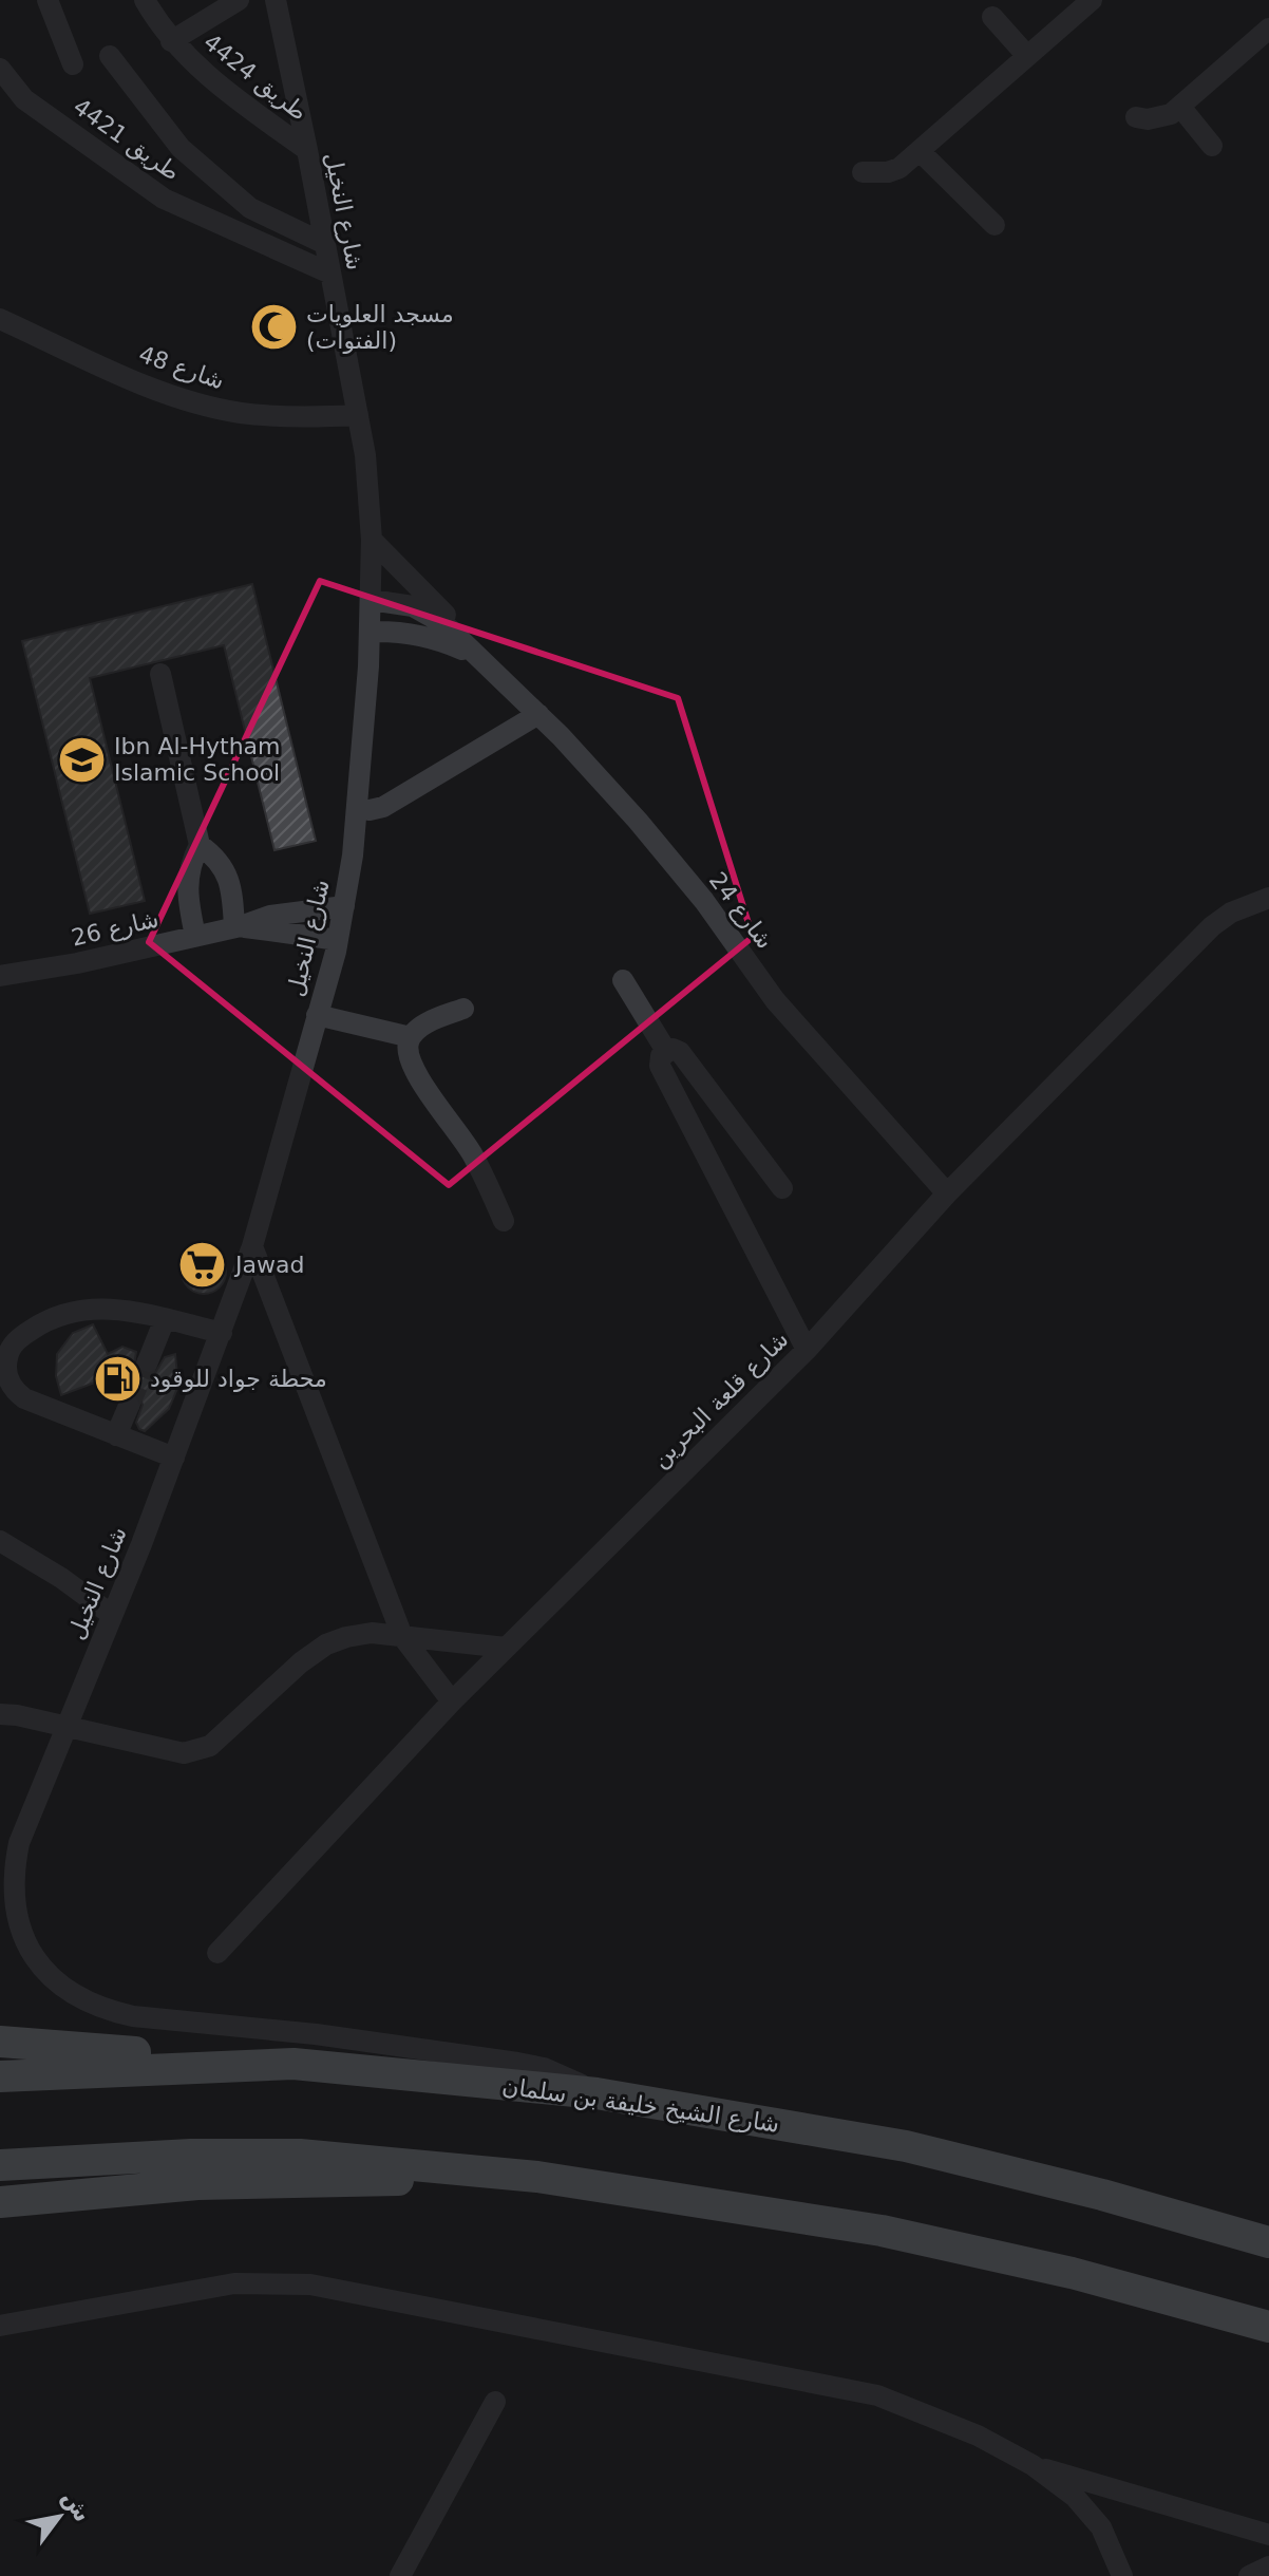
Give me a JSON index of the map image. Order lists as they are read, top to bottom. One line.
{"streets":{"highway":["شارع الشيخ خليفة بن سلمان"],"street":["طريق 4424","طريق 4421","شارع النخيل","شارع 48","شارع 24","شارع 26","شارع قلعة البحرين"]},"crossings":[["طريق 4424","شارع النخيل"],["طريق 4421","شارع النخيل"],["شارع النخيل","شارع 48"],["شارع النخيل","شارع 24"],["شارع النخيل","شارع 26"],["شارع النخيل","شارع الشيخ خليفة بن سلمان"],["شارع 24","شارع قلعة البحرين"]],"places":{"mosque":["مسجد العلويات (الفتوات)"],"school or university":["Ibn Al-Hytham Islamic School"],"supermarket":["Jawad"],"fuel station":["محطة جواد للوقود"]},"north":"top right"}
